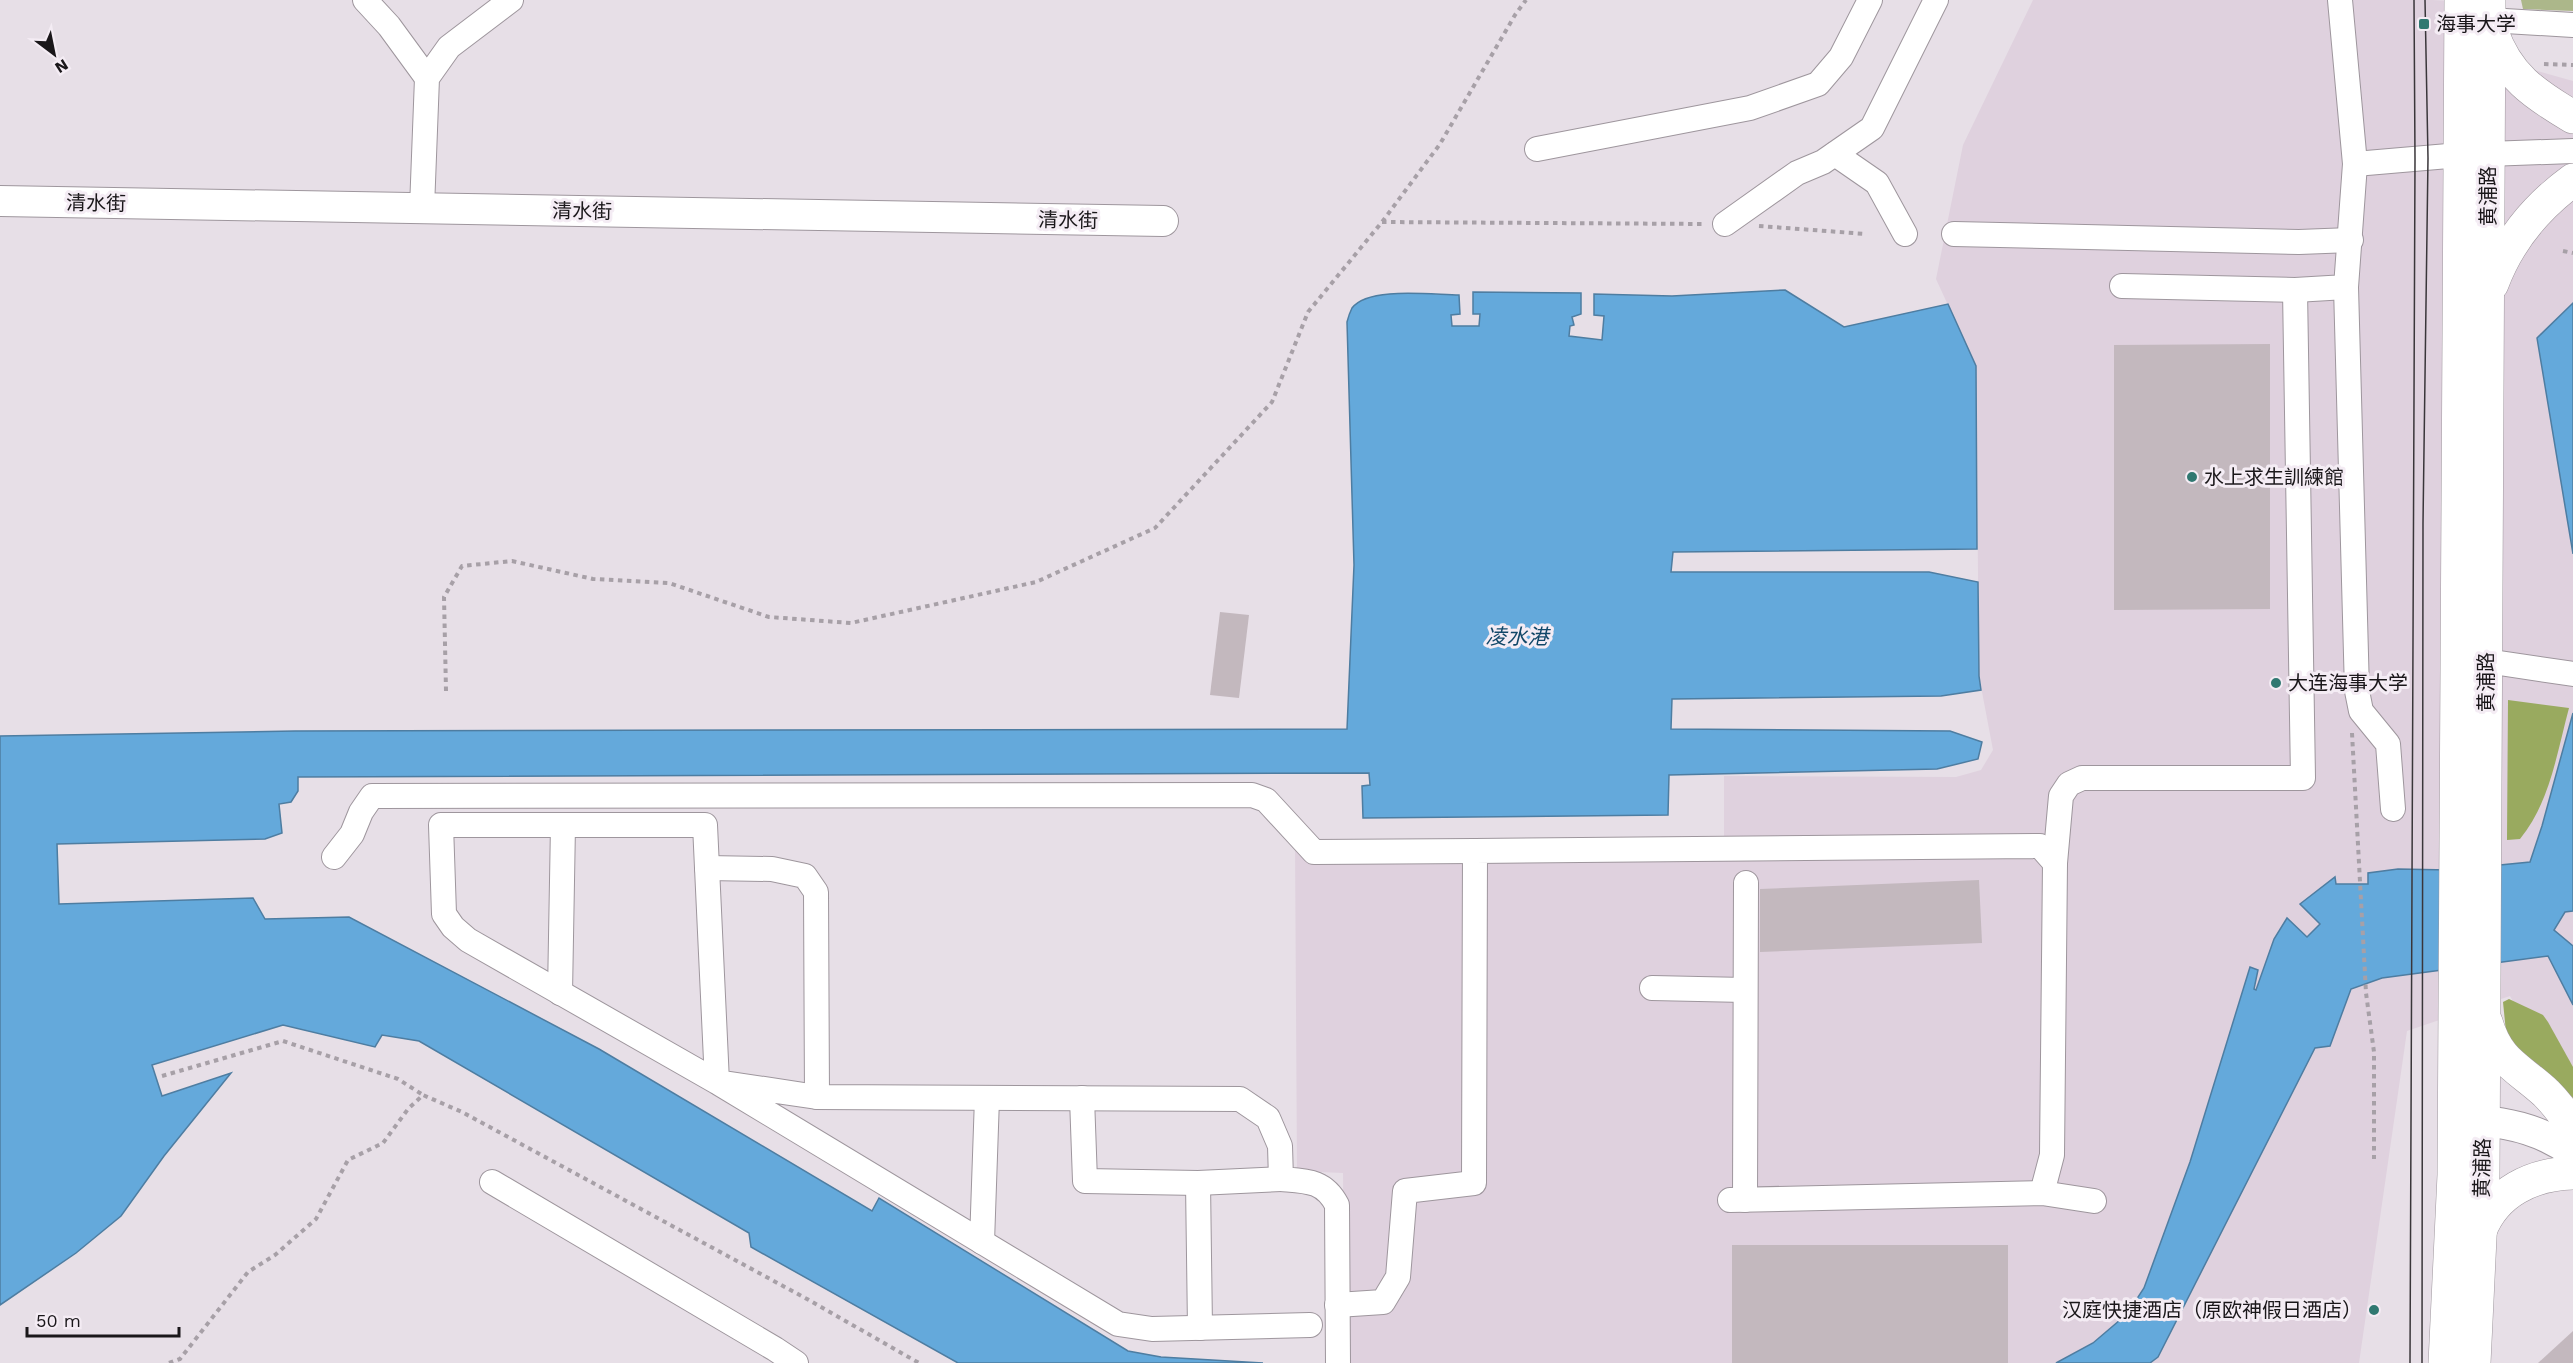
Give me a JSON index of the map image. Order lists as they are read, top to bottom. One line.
{"streets":{"highway":["黄浦路"],"main road":["清水街"]},"water":["凌水港"],"places":{"transit":["海事大学"],"other":["水上求生訓練館","大连海事大学","汉庭快捷酒店（原欧神假日酒店）"]},"scale_bar":"50 m","north":"bottom right"}
